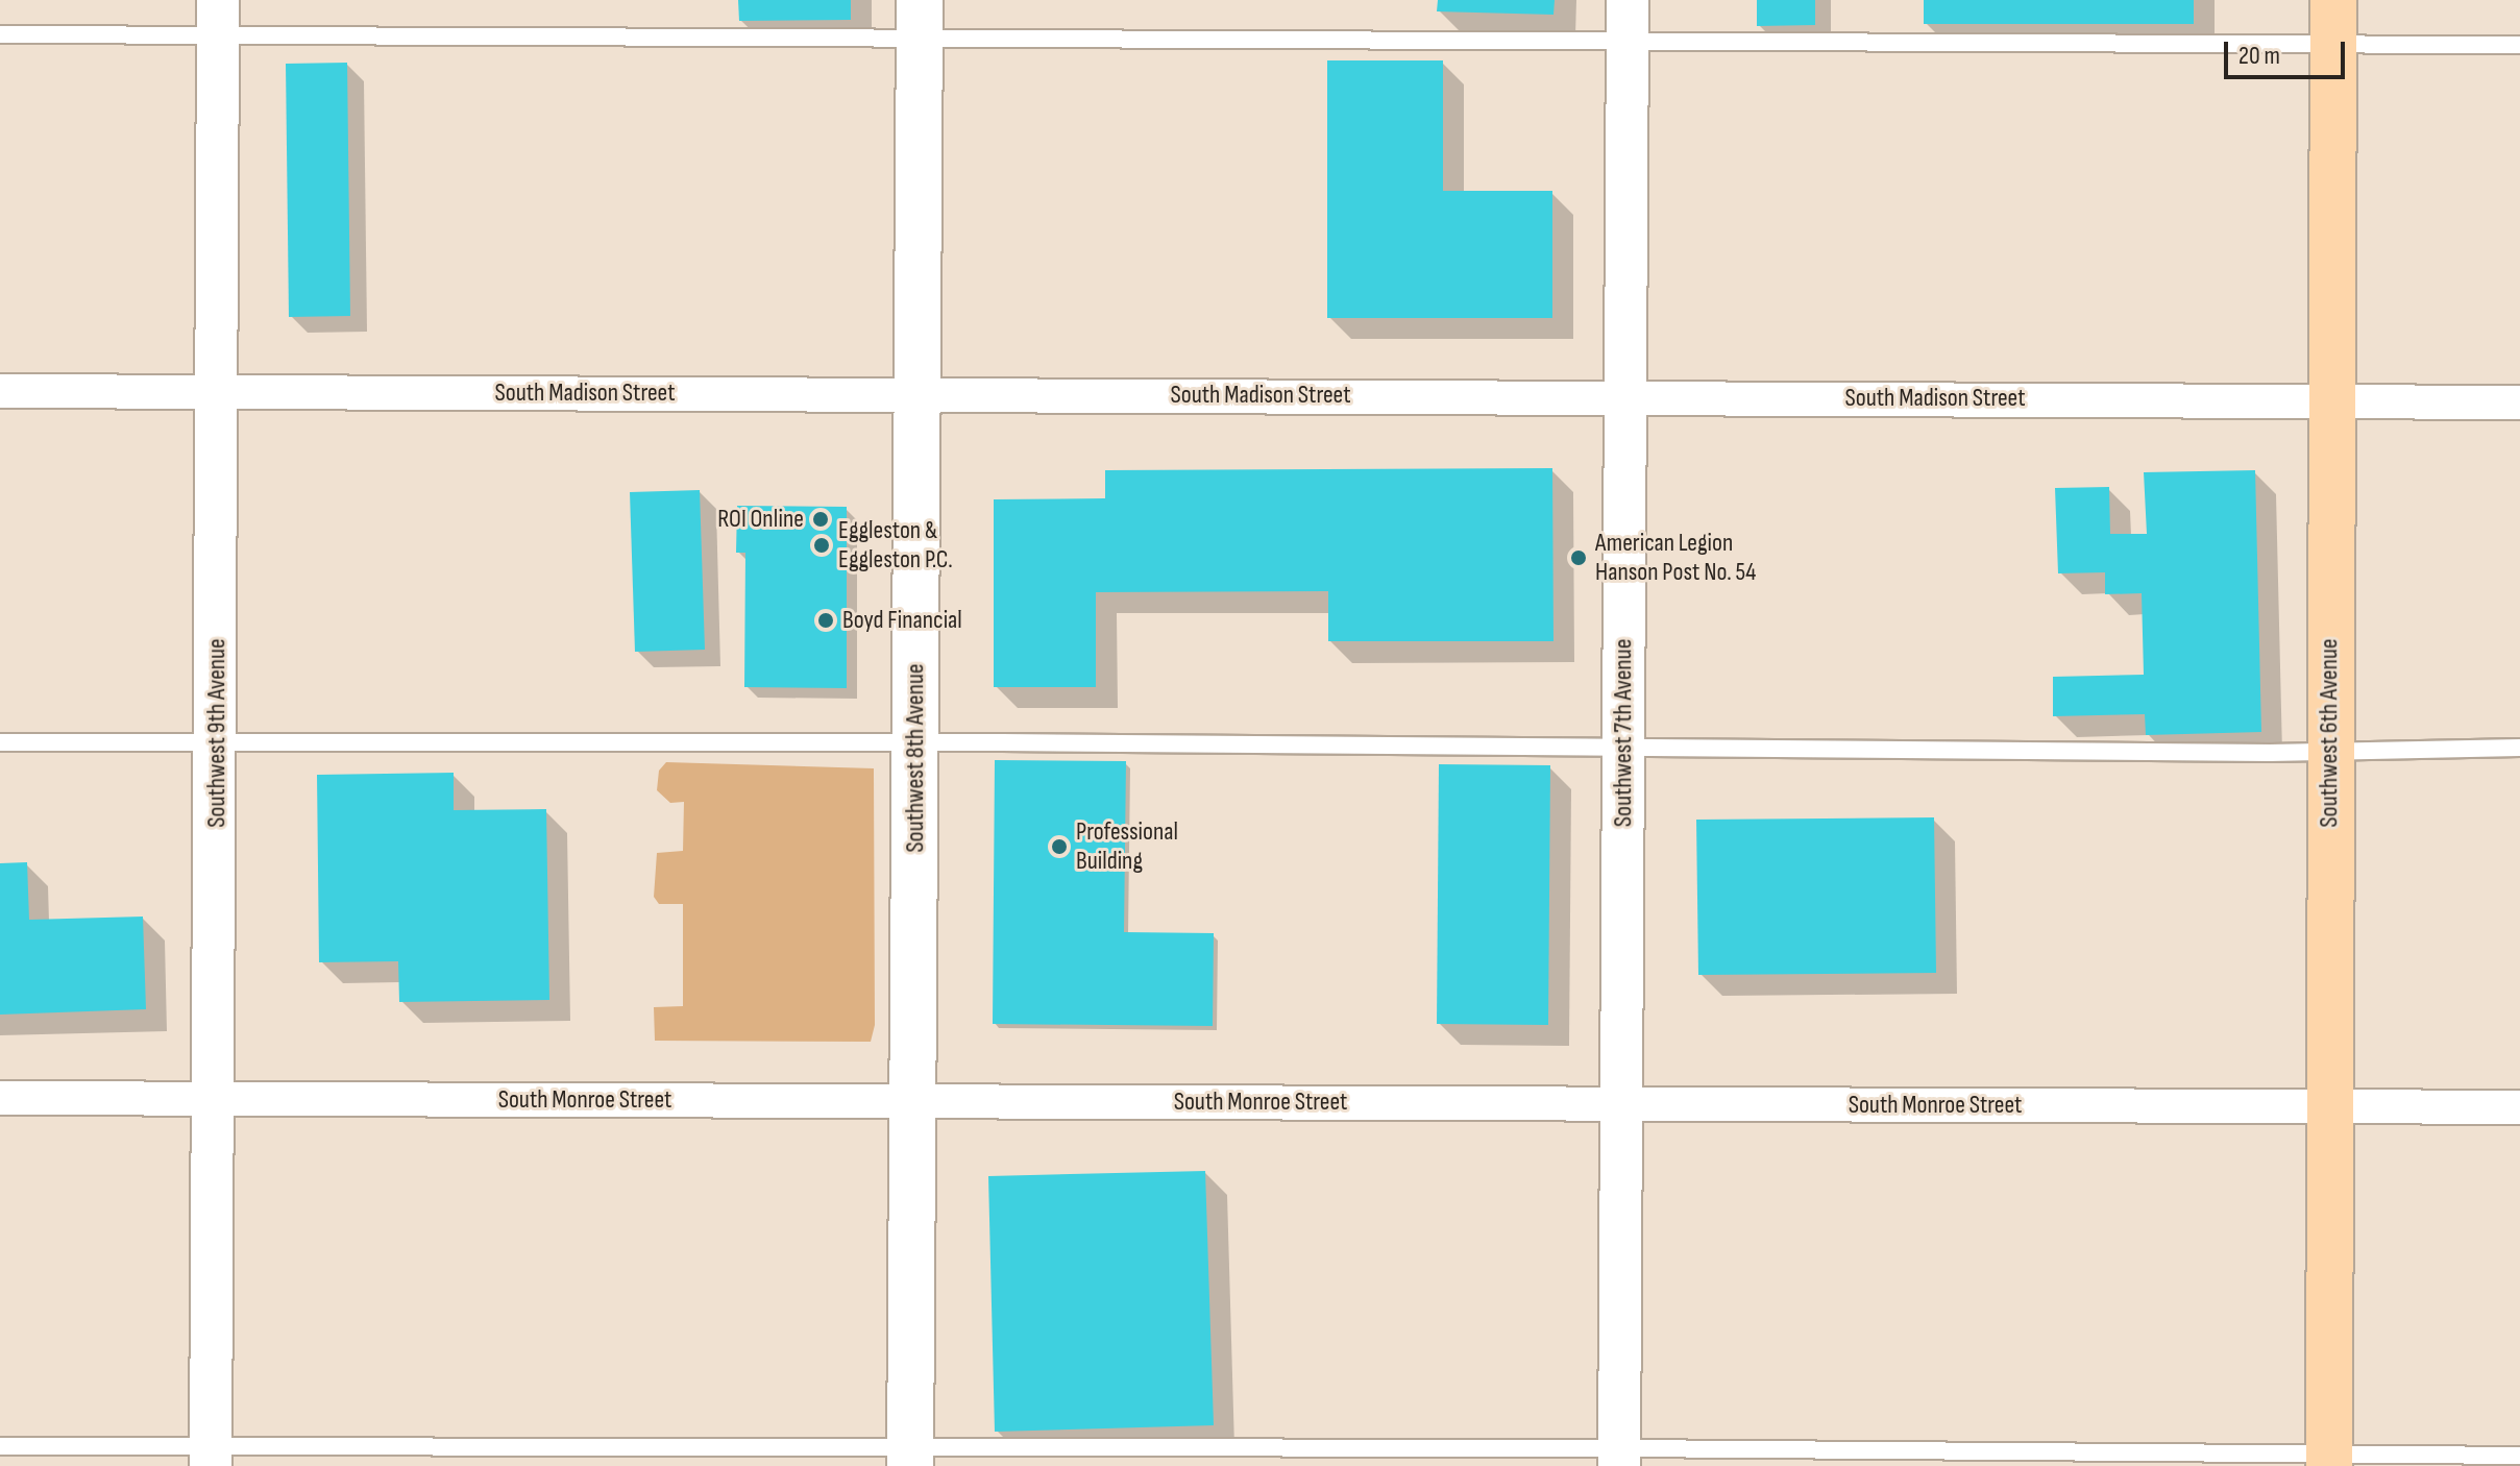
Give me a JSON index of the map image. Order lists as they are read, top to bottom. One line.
{"streets":{"main road":["Southwest 6th Avenue","Southwest 8th Avenue"],"street":["South Madison Street","Southwest 9th Avenue","Southwest 7th Avenue","South Monroe Street"]},"crossings":[["South Madison Street","Southwest 9th Avenue"],["South Madison Street","Southwest 7th Avenue"],["South Madison Street","Southwest 6th Avenue"],["South Madison Street","Southwest 8th Avenue"],["Southwest 9th Avenue","South Monroe Street"],["Southwest 7th Avenue","South Monroe Street"],["Southwest 6th Avenue","South Monroe Street"],["Southwest 8th Avenue","South Monroe Street"]],"places":["ROI Online","Eggleston & Eggleston P.C.","American Legion Hanson Post No. 54","Boyd Financial","Professional Building"],"scale_bar":"20 m"}
